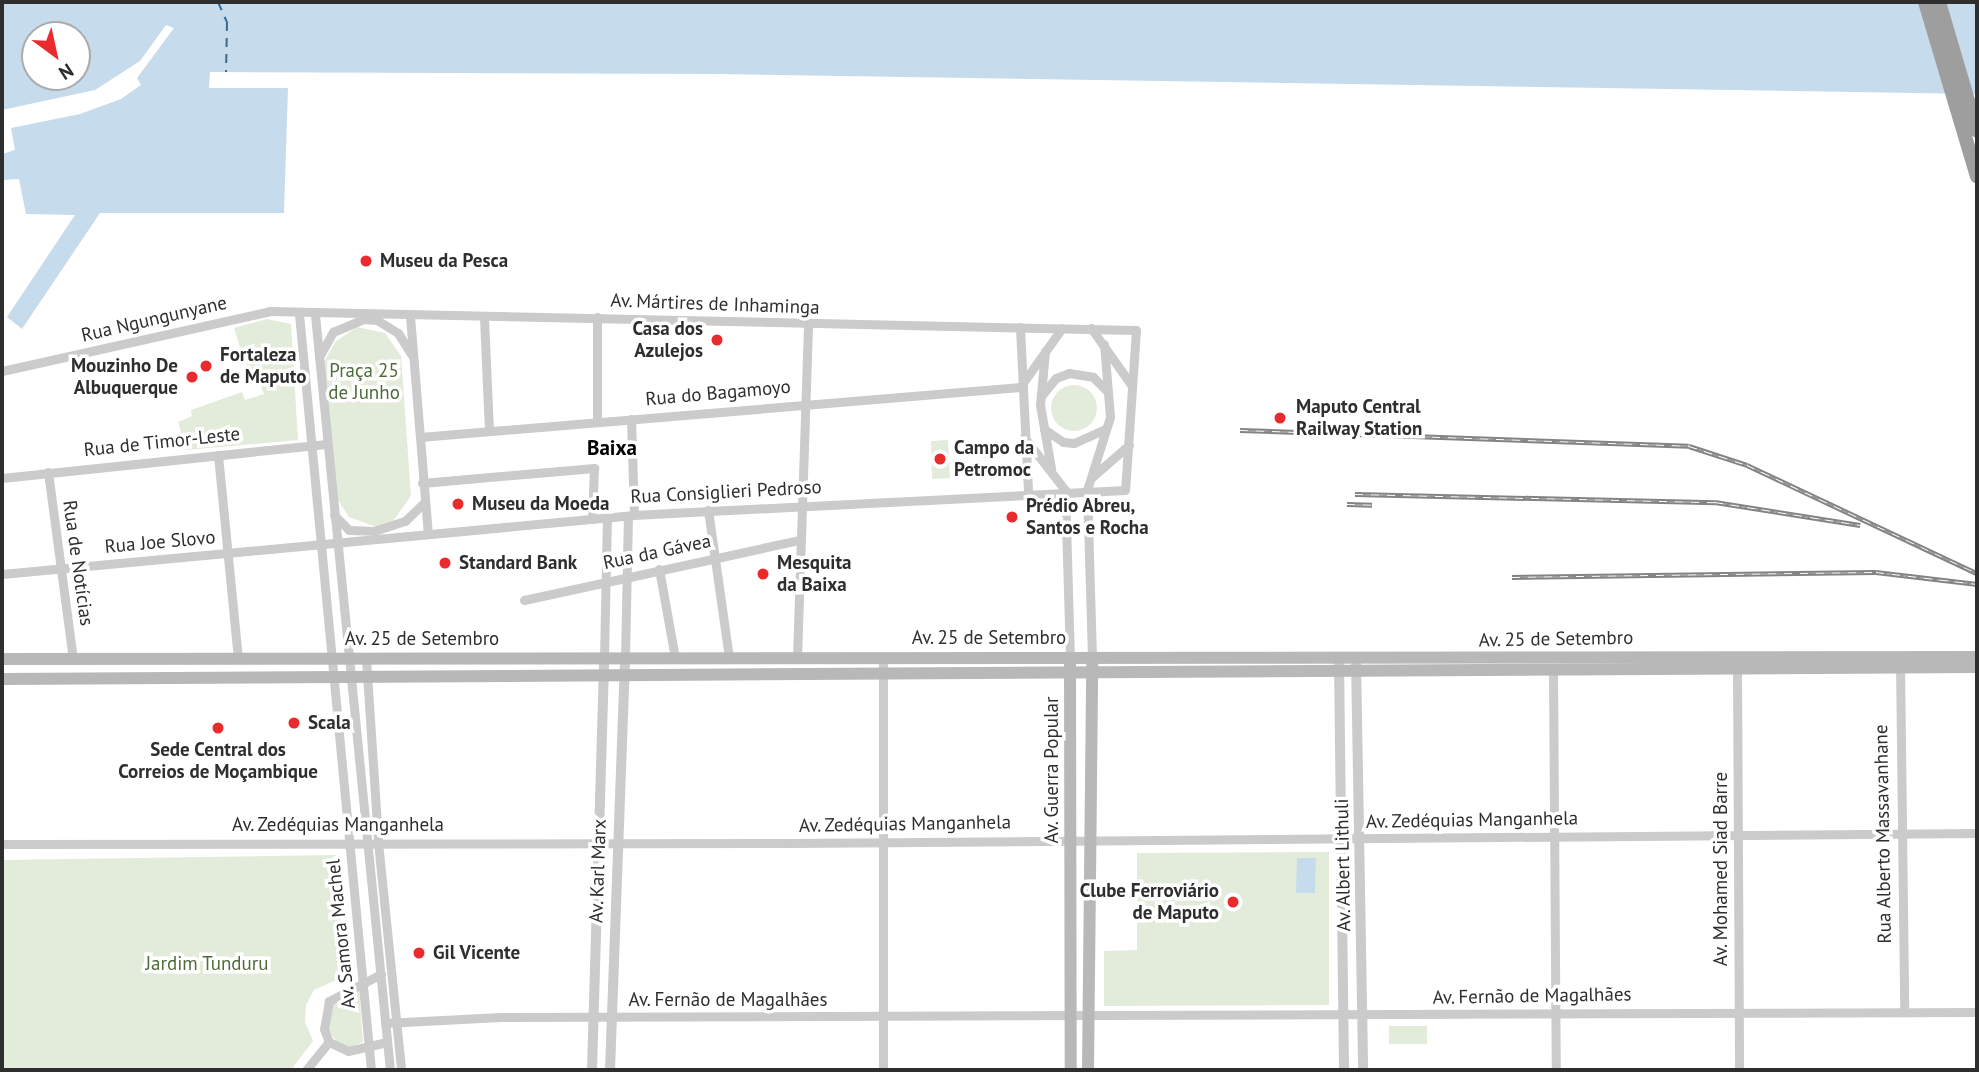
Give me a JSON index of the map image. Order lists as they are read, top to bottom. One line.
{"streets":{"main road":["Av. 25 de Setembro","Av. Guerra Popular"],"street":["Av. Mártires de Inhaminga","Rua Ngungunyane","Rua do Bagamoyo","Rua de Timor-Leste","Rua Consiglieri Pedroso","Rua Joe Slovo","Rua da Gávea","Rua de Notícias","Av. Zedéquias Manganhela","Rua Alberto Massavanhane","Av. Albert Lithuli","Av. Mohamed Siad Barre","Av. Karl Marx","Av. Samora Machel","Av. Fernão de Magalhães"]},"crossings":[["Rua Ngungunyane","Av. Samora Machel"],["Rua de Timor-Leste","Rua de Notícias"],["Rua de Timor-Leste","Av. Samora Machel"],["Rua Consiglieri Pedroso","Av. Guerra Popular"],["Rua Joe Slovo","Rua de Notícias"],["Rua Joe Slovo","Av. Samora Machel"],["Rua de Notícias","Av. 25 de Setembro"],["Av. 25 de Setembro","Av. Guerra Popular"],["Av. 25 de Setembro","Rua Alberto Massavanhane"],["Av. 25 de Setembro","Av. Albert Lithuli"],["Av. 25 de Setembro","Av. Mohamed Siad Barre"],["Av. 25 de Setembro","Av. Karl Marx"],["Av. 25 de Setembro","Av. Samora Machel"],["Av. Guerra Popular","Av. Zedéquias Manganhela"],["Av. Guerra Popular","Av. Fernão de Magalhães"],["Av. Zedéquias Manganhela","Rua Alberto Massavanhane"],["Av. Zedéquias Manganhela","Av. Albert Lithuli"],["Av. Zedéquias Manganhela","Av. Mohamed Siad Barre"],["Av. Zedéquias Manganhela","Av. Karl Marx"],["Av. Zedéquias Manganhela","Av. Samora Machel"],["Rua Alberto Massavanhane","Av. Fernão de Magalhães"],["Av. Albert Lithuli","Av. Fernão de Magalhães"],["Av. Mohamed Siad Barre","Av. Fernão de Magalhães"],["Av. Karl Marx","Av. Fernão de Magalhães"]],"districts":["Baixa"],"parks":["Praça 25 de Junho","Jardim Tunduru"],"places":["Museu da Pesca","Casa dos Azulejos","Fortaleza de Maputo","Mouzinho De Albuquerque","Maputo Central Railway Station","Campo da Petromoc","Museu da Moeda","Prédio Abreu, Santos e Rocha","Standard Bank","Mesquita da Baixa","Scala","Sede Central dos Correios de Moçambique","Clube Ferroviário de Maputo","Gil Vicente"],"north":"bottom right"}
